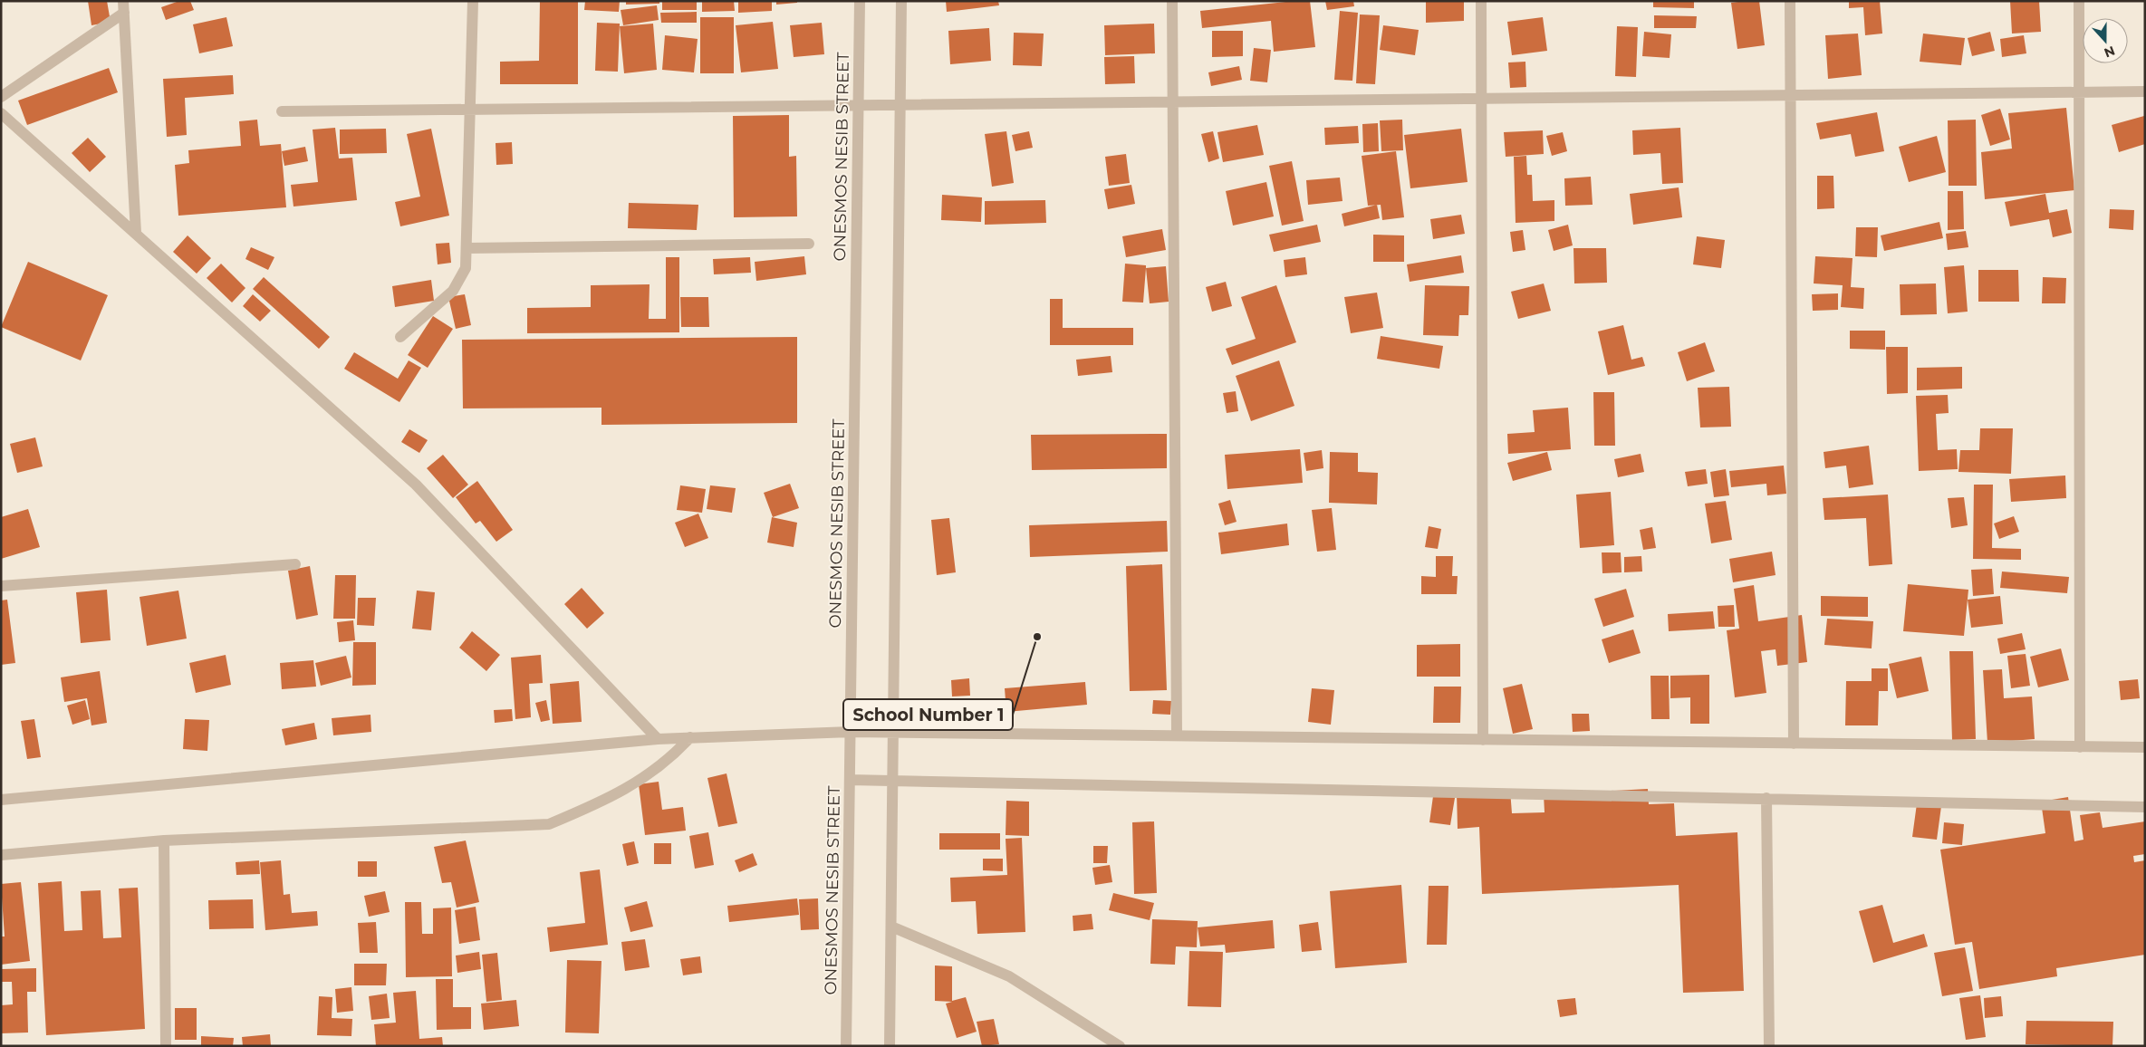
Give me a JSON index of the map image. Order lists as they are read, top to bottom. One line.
{"streets":{"street":["ONESMOS NESIB STREET"]},"places":["School Number 1"],"north":"bottom"}
